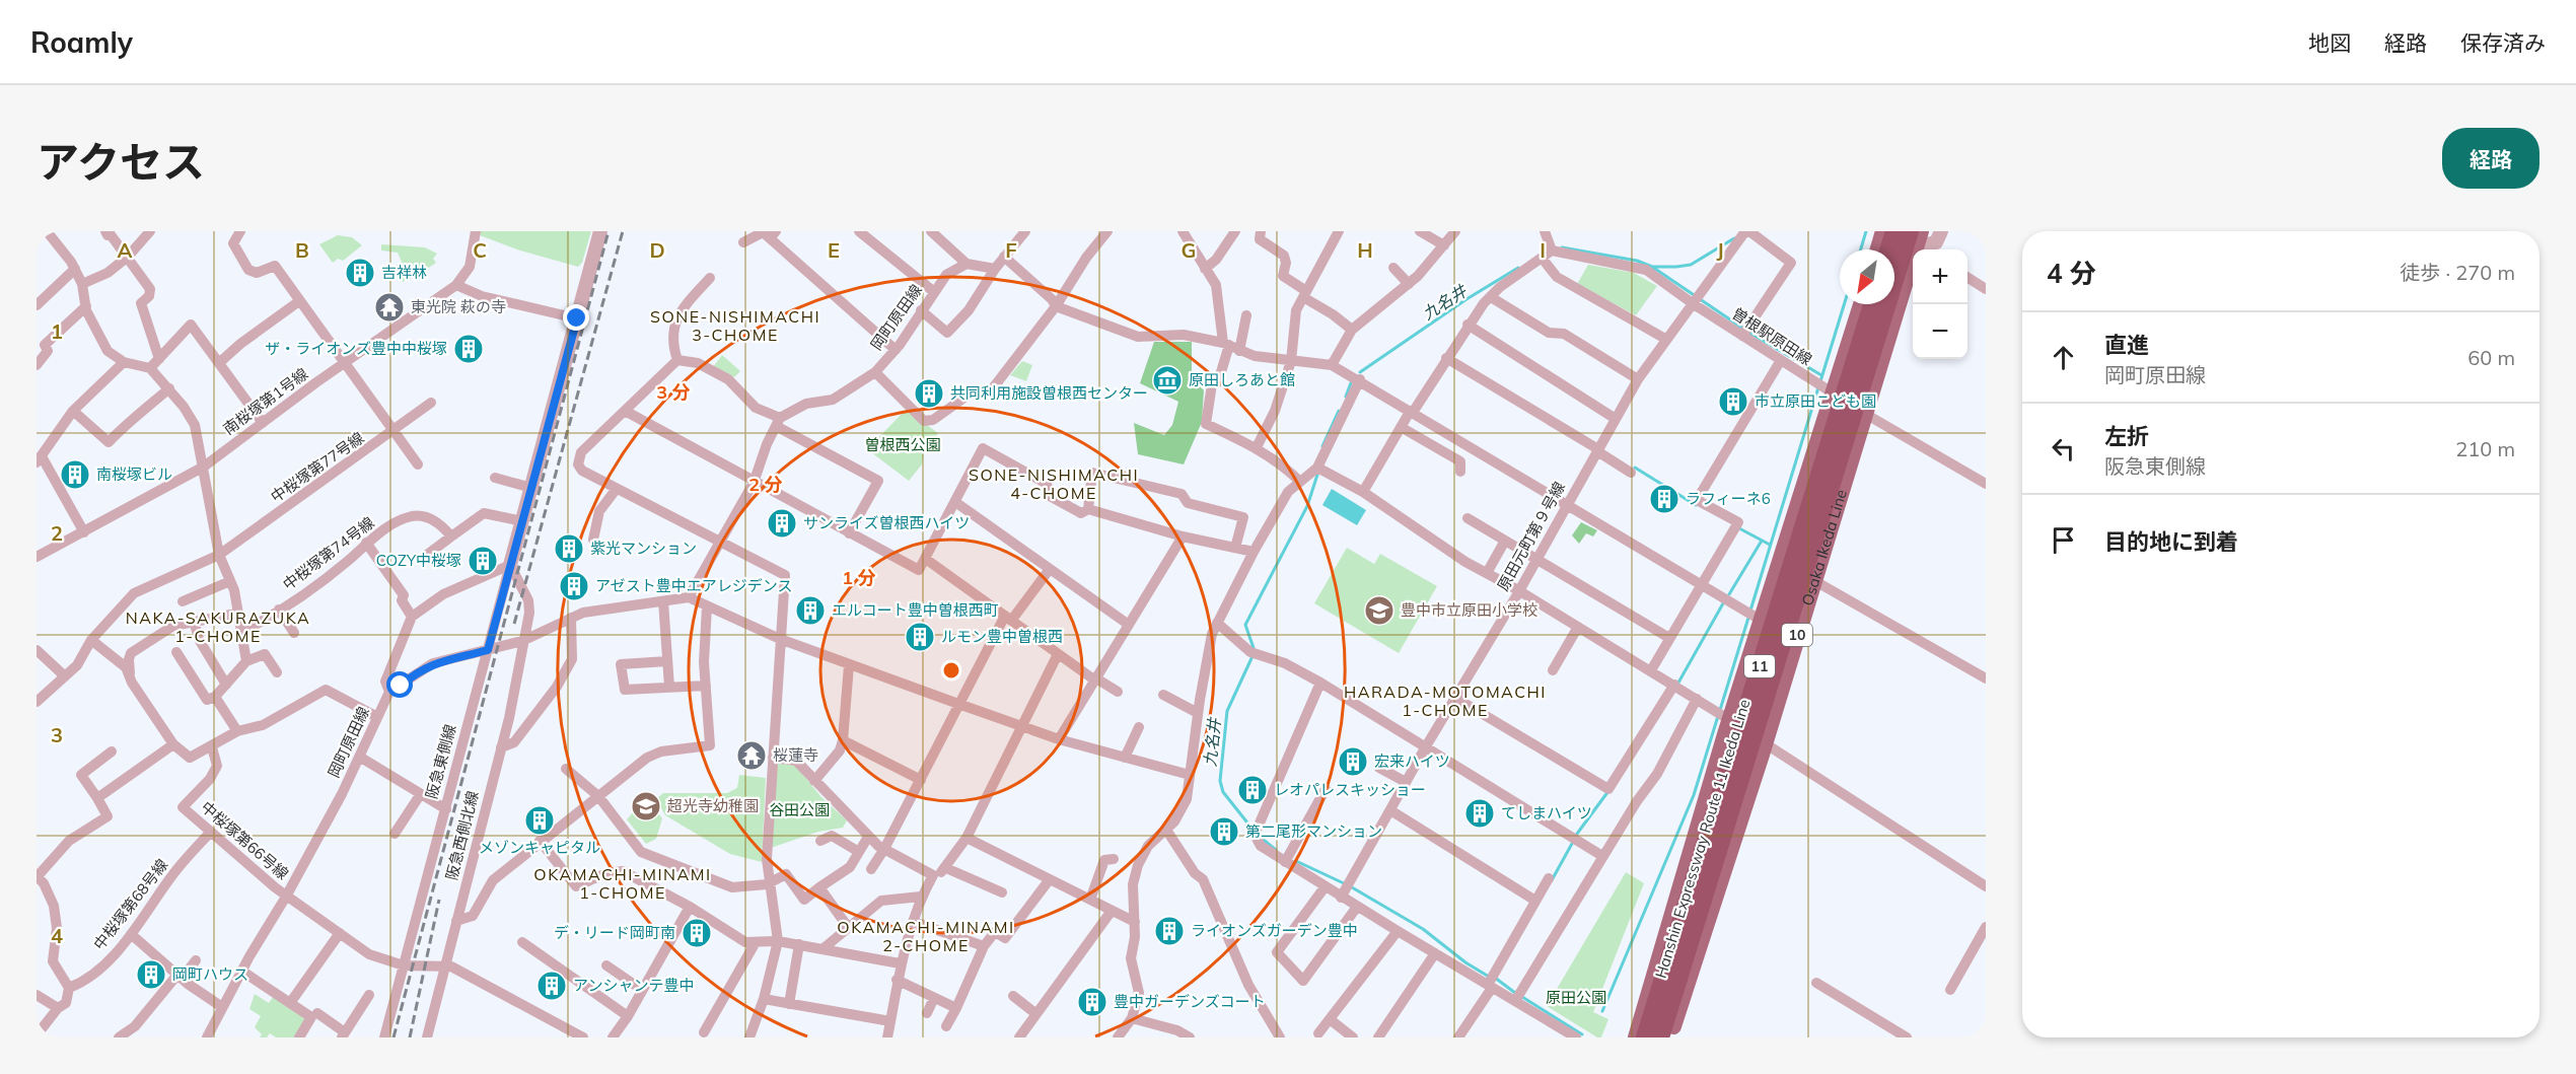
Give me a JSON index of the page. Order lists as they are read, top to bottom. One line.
{"streets":{"highway":["11","Hanshin Expressway Route 11 Ikeda Line"],"main road":["Osaka Ikeda Line","10"],"street":["岡町原田線","曽根駅原田線","南桜塚第1号線","中桜塚第77号線","原田元町第９号線","中桜塚第74号線","阪急東側線","阪急西側北線","中桜塚第66号線","中桜塚第68号線"]},"crossings":[["岡町原田線","中桜塚第66号線"],["曽根駅原田線","原田元町第９号線"],["曽根駅原田線","Osaka Ikeda Line"],["曽根駅原田線","10"],["Osaka Ikeda Line","Hanshin Expressway Route 11 Ikeda Line"],["阪急東側線","中桜塚第66号線"],["中桜塚第66号線","中桜塚第68号線"]],"districts":["SONE-NISHIMACHI 3-CHOME","SONE-NISHIMACHI 4-CHOME","NAKA-SAKURAZUKA 1-CHOME","HARADA-MOTOMACHI 1-CHOME","OKAMACHI-MINAMI 1-CHOME","OKAMACHI-MINAMI 2-CHOME"],"water":["九名井"],"parks":["曽根西公園","谷田公園","原田公園"],"places":{"building":["吉祥林","ザ・ライオンズ豊中中桜塚","共同利用施設曽根西センター","市立原田こども園","南桜塚ビル","ラフィーネ6","サンライズ曽根西ハイツ","紫光マンション","COZY中桜塚","アゼスト豊中エアレジデンス","エルコート豊中曽根西町","ルモン豊中曽根西","宏来ハイツ","レオパレスキッショー","てしまハイツ","メゾンキャピタル","第二尾形マンション","ライオンズガーデン豊中","デ・リード岡町南","岡町ハウス","アンシャンテ豊中","豊中ガーデンズコート"],"temple":["東光院 萩の寺","桜蓮寺"],"museum":["原田しろあと館"],"school or university":["豊中市立原田小学校","超光寺幼稚園"]},"north":"bottom left","page":{"header":"Roamly","nav":["地図","経路","保存済み"],"title":"アクセス","buttons":"経路","heading":["4 分","徒歩 · 270 m"],"map_buttons":["+","−"],"list":[["直進","岡町原田線","60 m"],["左折","阪急東側線","210 m"],"目的地に到着"]},"grid":{"columns":["A","B","C","D","E","F","G","H","I","J"],"rows":["1","2","3","4"]},"rings":["3 分","2 分","1 分"]}
